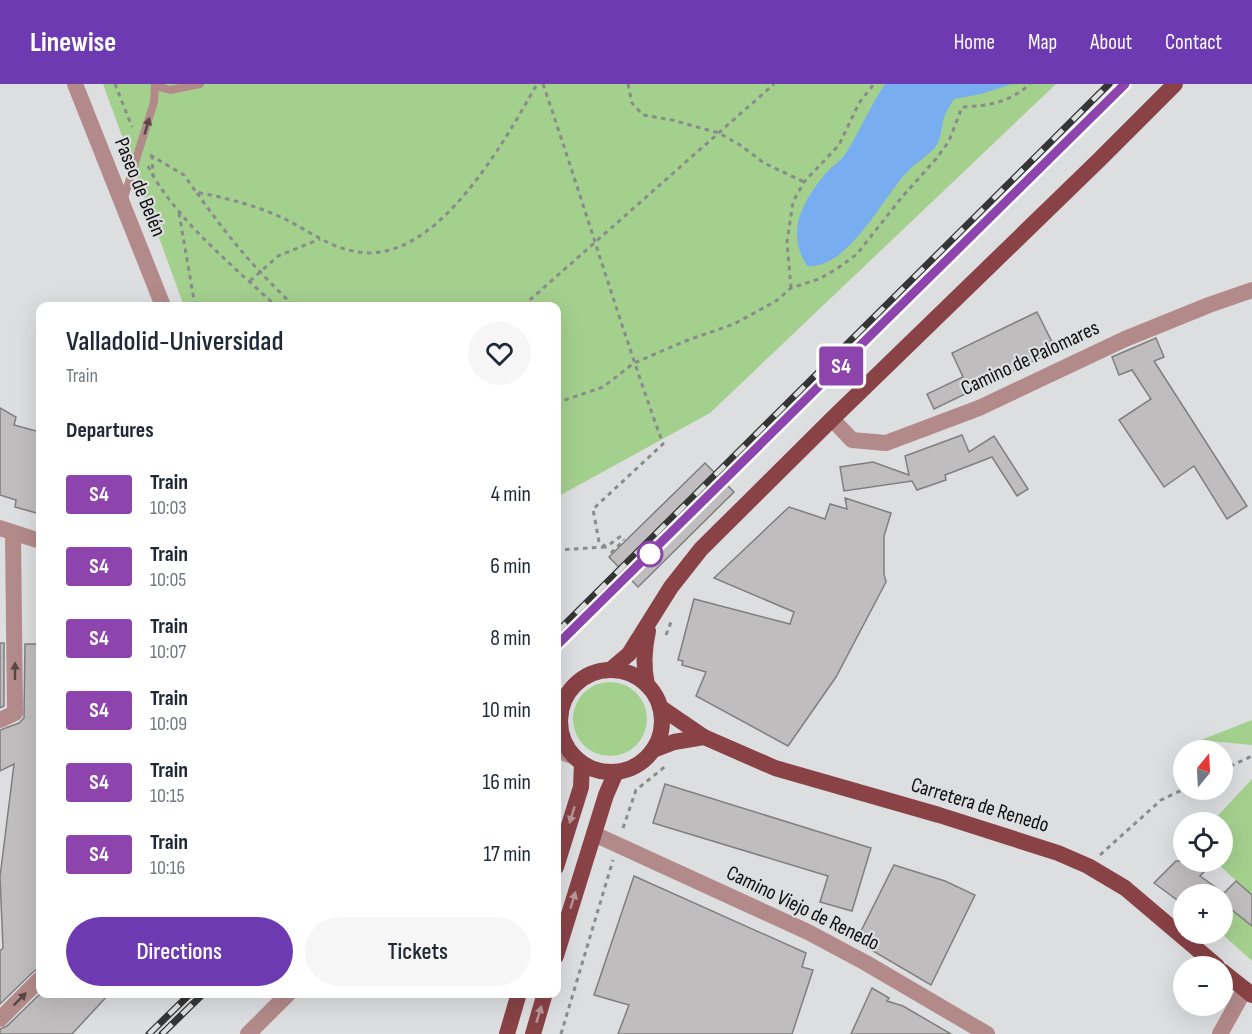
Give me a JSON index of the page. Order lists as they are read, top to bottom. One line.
{"streets":{"main road":["Carretera de Renedo"],"street":["Paseo de Belén","Camino de Palomares","Camino Viejo de Renedo"]},"north":"top","page":{"header":"Linewise","nav":["Home","Map","About","Contact"],"on_map":"S4","heading":[["Valladolid-Universidad","Train"],"Departures"],"list":[{"mark":"S4","name":"Train","note":"10:03","value":"4 min"},{"mark":"S4","name":"Train","note":"10:05","value":"6 min"},{"mark":"S4","name":"Train","note":"10:07","value":"8 min"},{"mark":"S4","name":"Train","note":"10:09","value":"10 min"},{"mark":"S4","name":"Train","note":"10:15","value":"16 min"},{"mark":"S4","name":"Train","note":"10:16","value":"17 min"}],"map_buttons":["+","−"],"buttons":["Directions","Tickets"]}}
